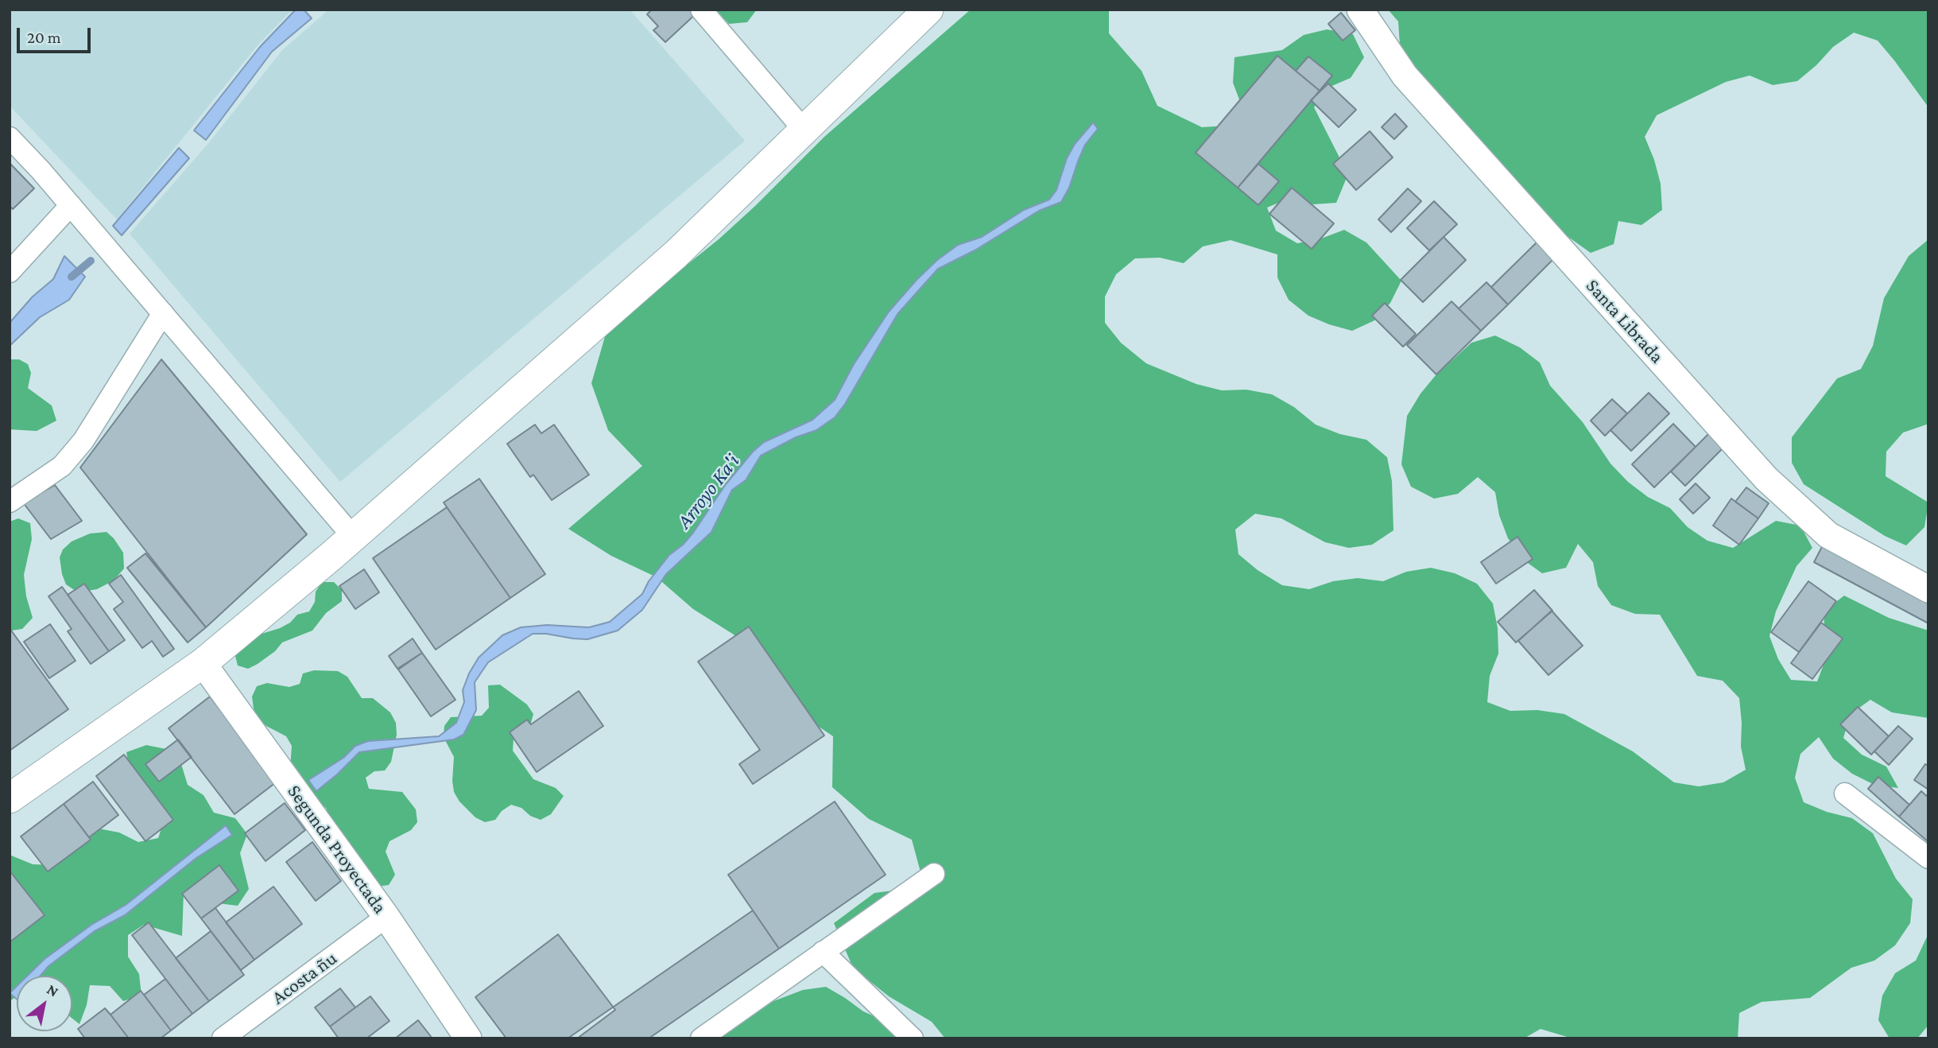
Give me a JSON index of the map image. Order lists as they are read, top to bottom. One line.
{"streets":{"street":["Santa Librada","Segunda Proyectada","Acosta ñu"]},"crossings":[["Segunda Proyectada","Acosta ñu"]],"water":["Arroyo Ka'i"],"scale_bar":"20 m","north":"top right"}
